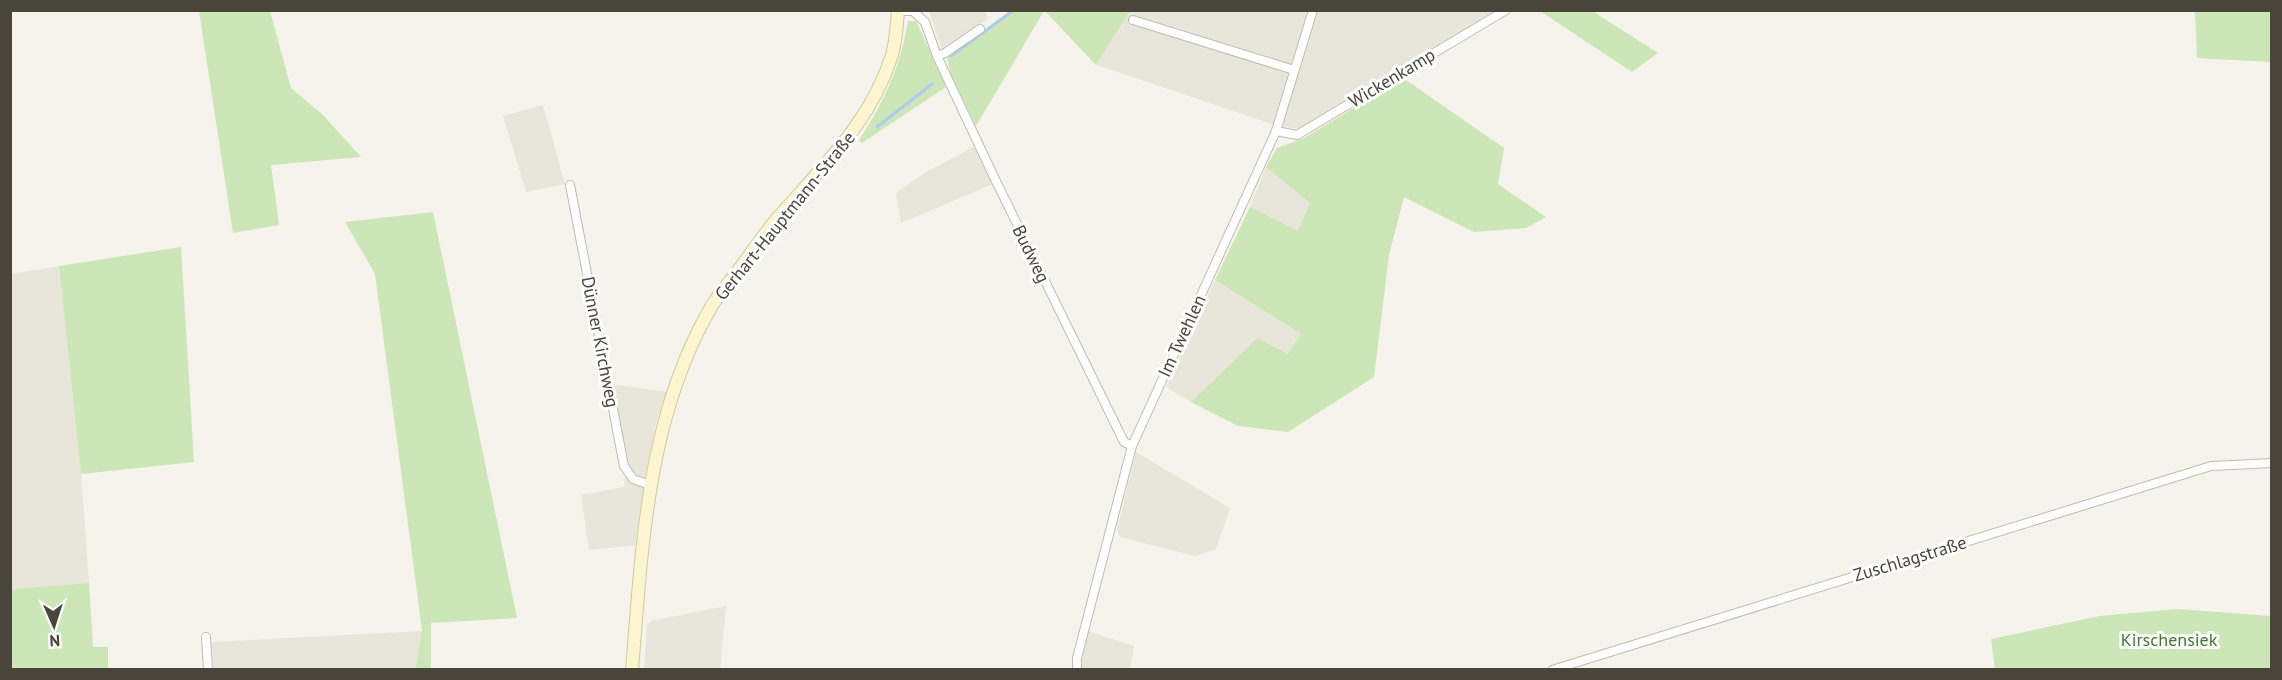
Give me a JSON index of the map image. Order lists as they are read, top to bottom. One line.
{"streets":{"street":["Wickenkamp","Gerhart-Hauptmann-Straße","Budweg","Im Twehlen","Dünner Kirchweg","Zuschlagstraße"]},"crossings":[["Wickenkamp","Im Twehlen"],["Gerhart-Hauptmann-Straße","Budweg"],["Gerhart-Hauptmann-Straße","Dünner Kirchweg"],["Budweg","Im Twehlen"]],"parks":["Kirschensiek"],"north":"bottom"}
